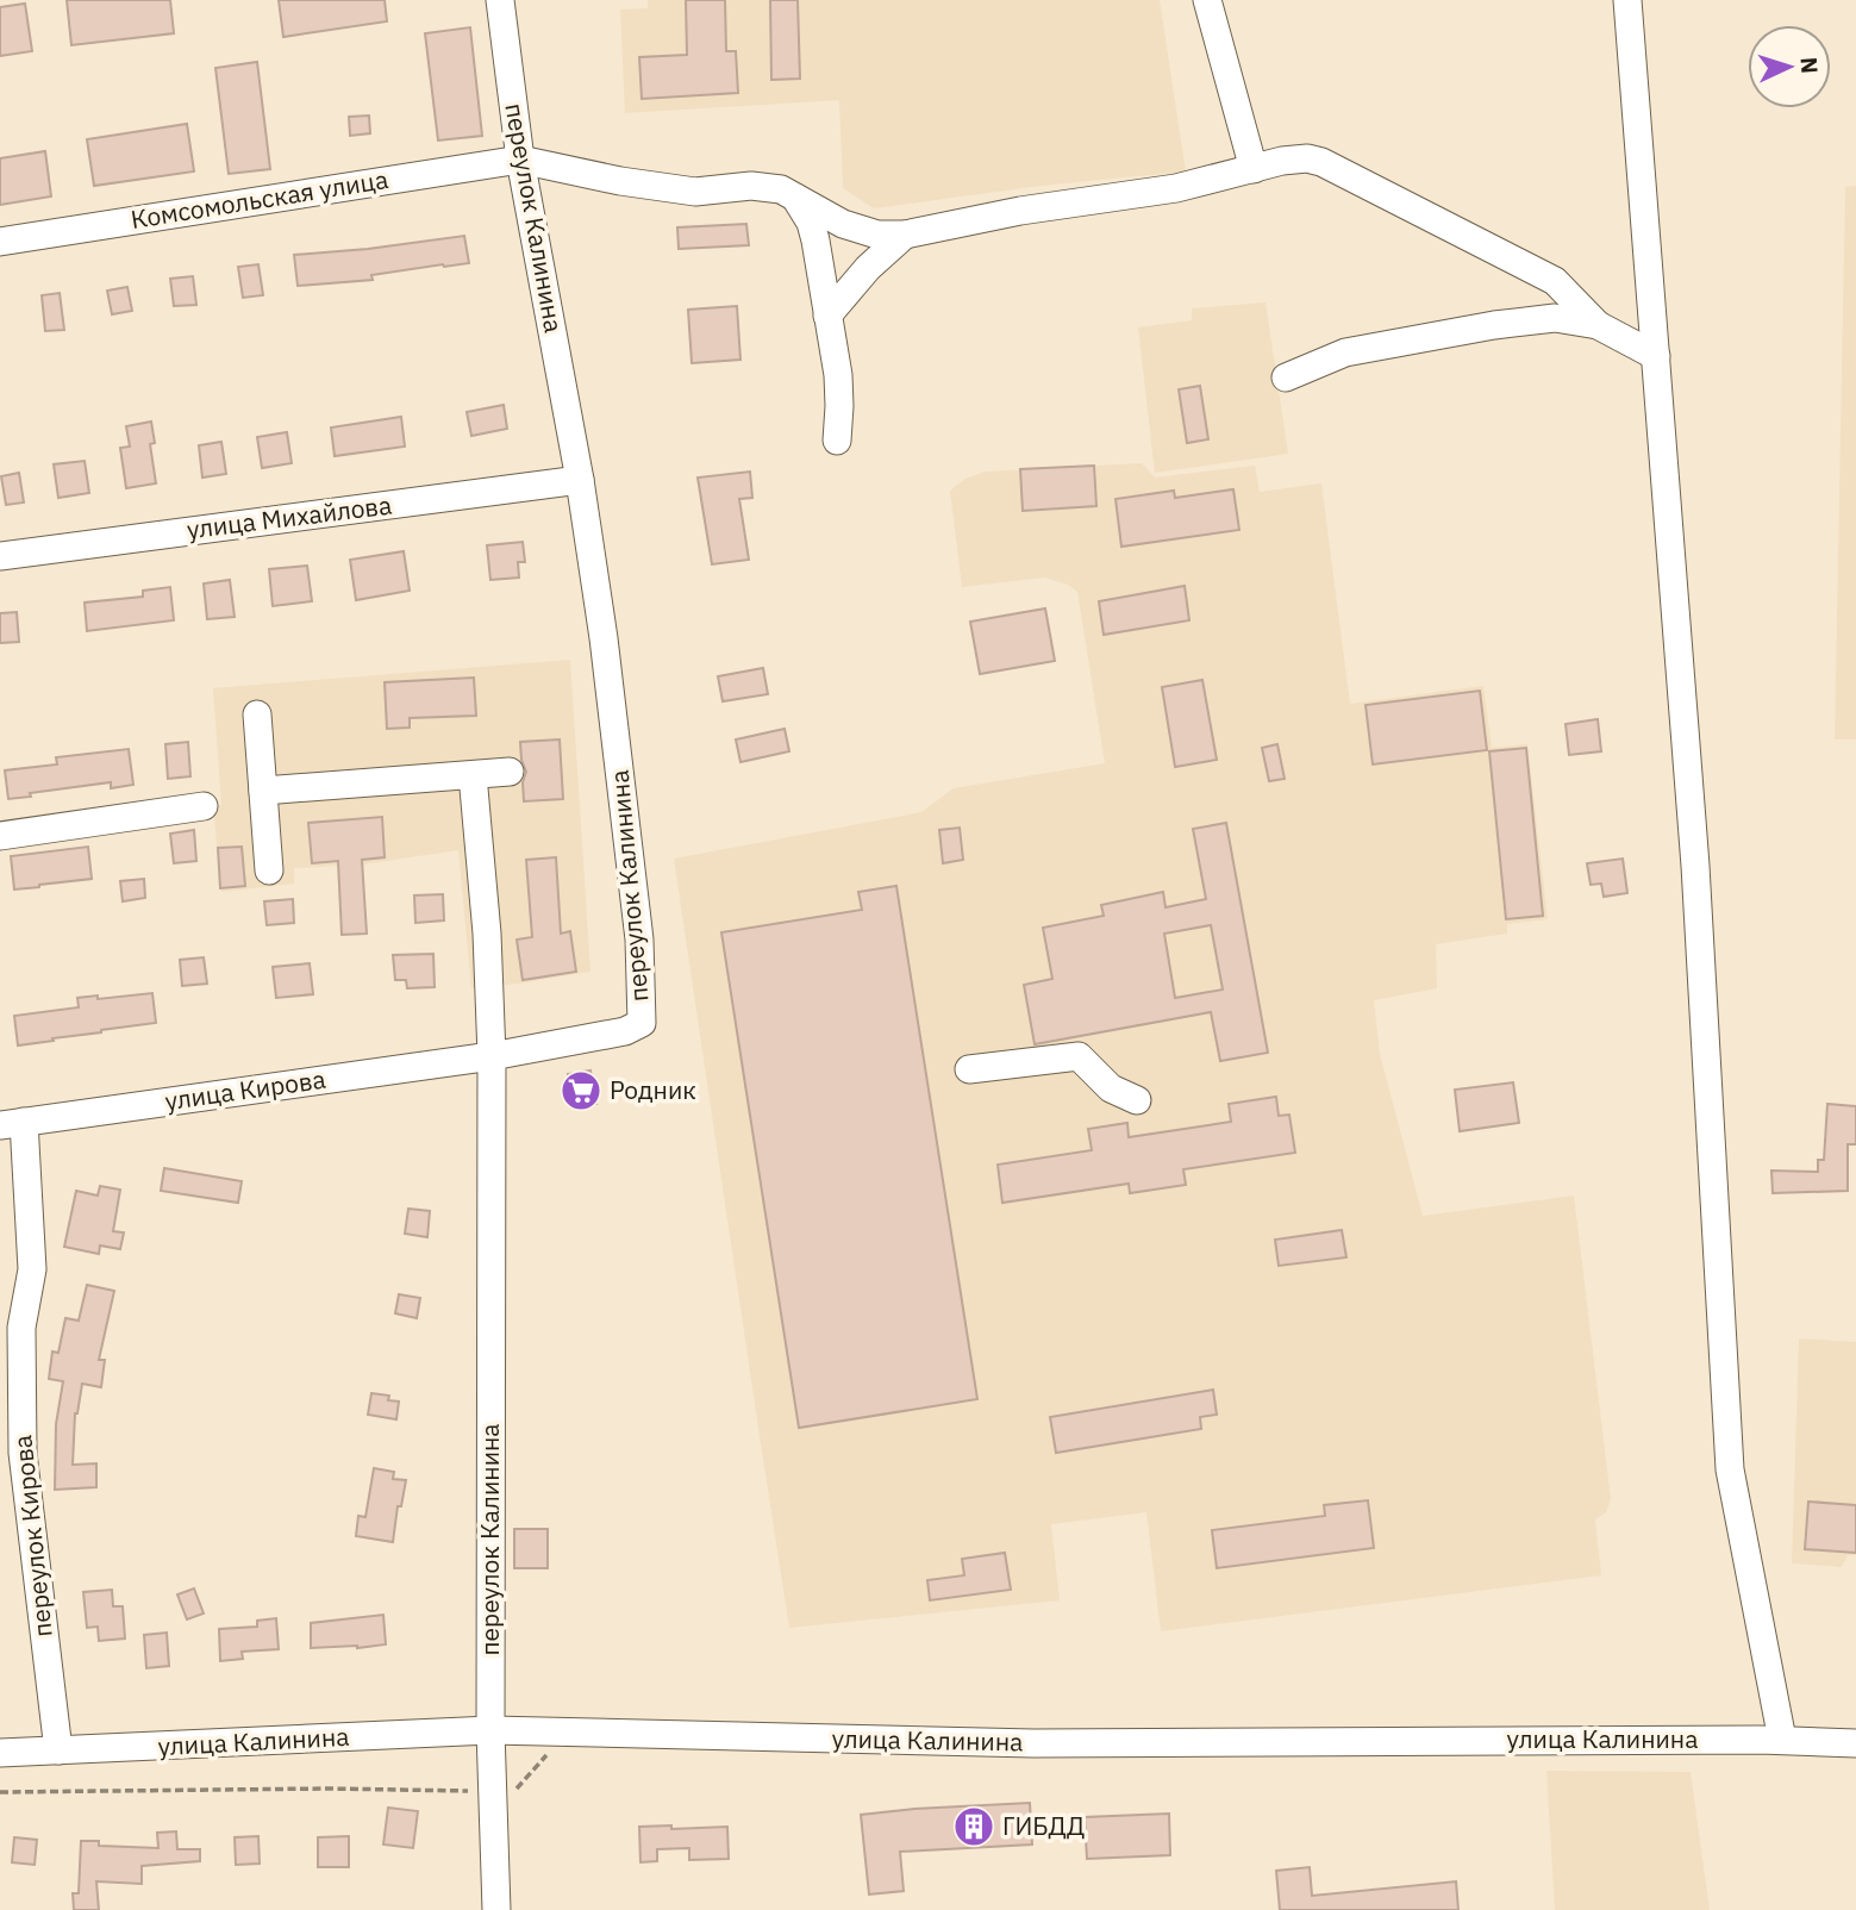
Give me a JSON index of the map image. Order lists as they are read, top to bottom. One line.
{"streets":{"street":["Комсомольская улица","переулок Калинина","улица Михайлова","улица Кирова","переулок Кирова","улица Калинина"]},"crossings":[["Комсомольская улица","переулок Калинина"],["переулок Калинина","улица Михайлова"],["переулок Калинина","улица Кирова"],["переулок Калинина","улица Калинина"],["улица Кирова","переулок Кирова"],["переулок Кирова","улица Калинина"]],"places":{"supermarket":["Родник"],"building":["ГИБДД"]},"north":"right"}
